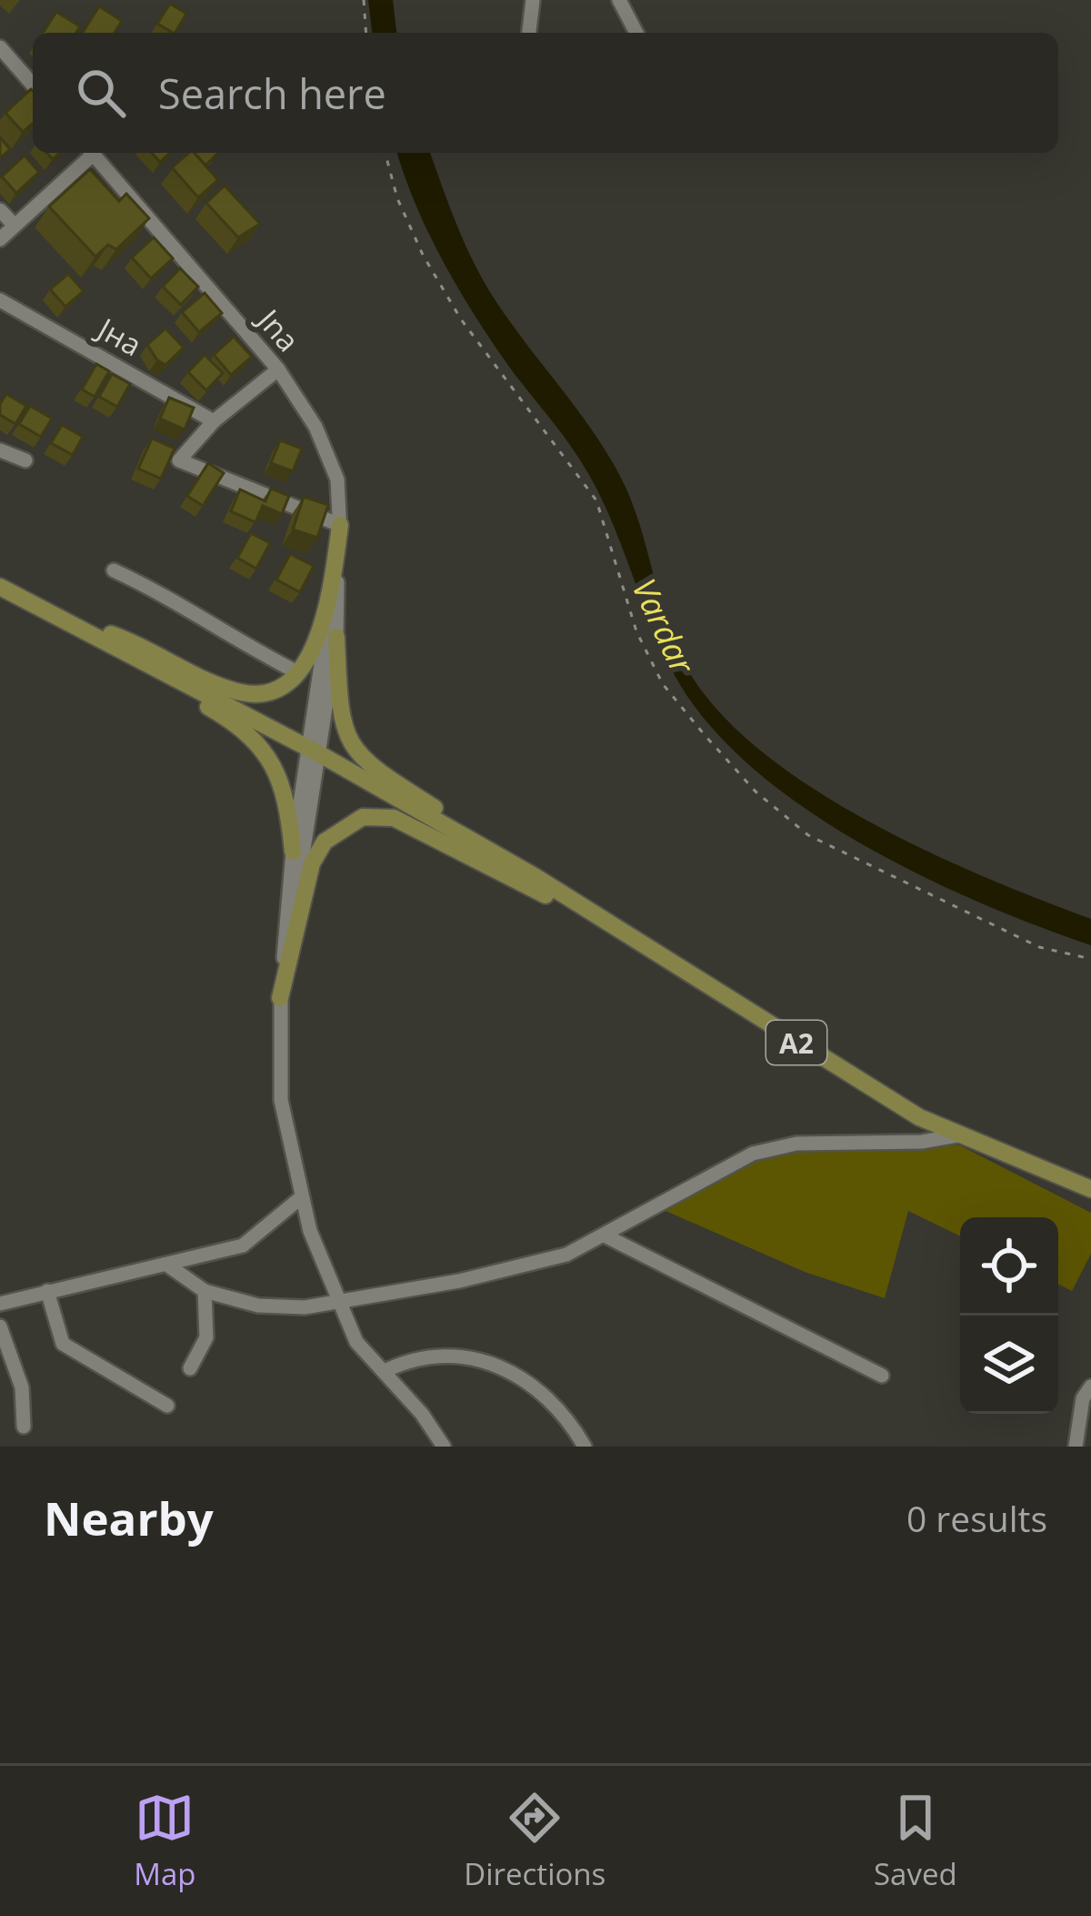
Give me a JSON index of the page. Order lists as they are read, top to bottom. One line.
{"streets":{"main road":["A2"],"street":["Jna","Јна"]},"water":["Vardar"],"page":{"search":"Search here","heading":["Nearby","0 results"],"nav":["Map","Directions","Saved"]}}
